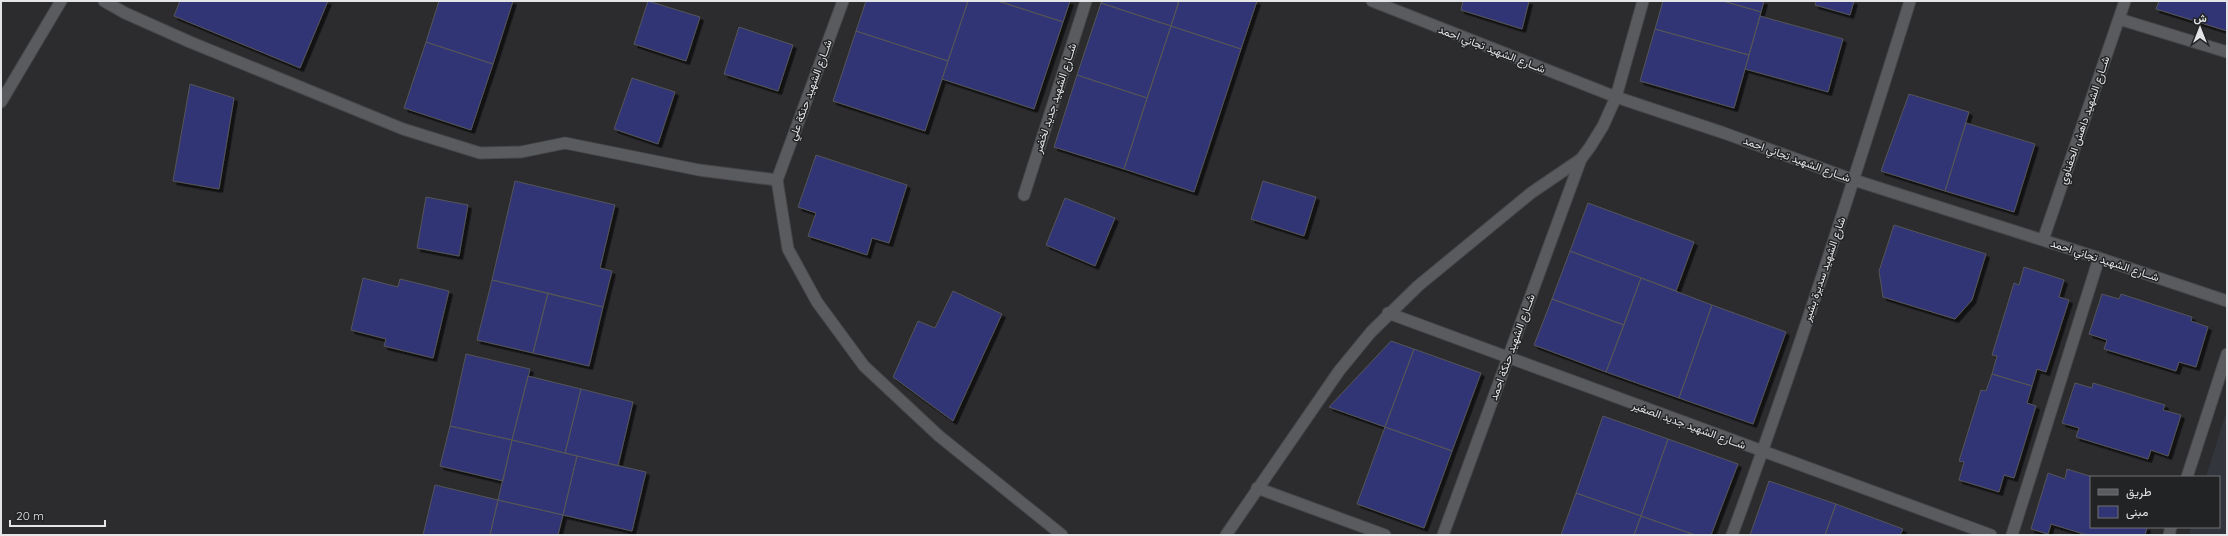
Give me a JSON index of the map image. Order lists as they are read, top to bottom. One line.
{"streets":{"street":["شــارع الشهيد تجاني احمد","شــارع الشهيد حنكة علي","شــارع الشهيد جديد لخضر","شــارع الشهيد داهش الحفناوي","شارع الشهيد سديرة بشير","شــارع الشهيد حنكة احمد","شــارع الشهيد جديد الصغير"]},"crossings":[["شــارع الشهيد تجاني احمد","شــارع الشهيد داهش الحفناوي"],["شــارع الشهيد تجاني احمد","شارع الشهيد سديرة بشير"],["شارع الشهيد سديرة بشير","شــارع الشهيد جديد الصغير"],["شــارع الشهيد حنكة احمد","شــارع الشهيد جديد الصغير"]],"legend":["طريق","مبنى"],"scale_bar":"20 m","north":"top"}
